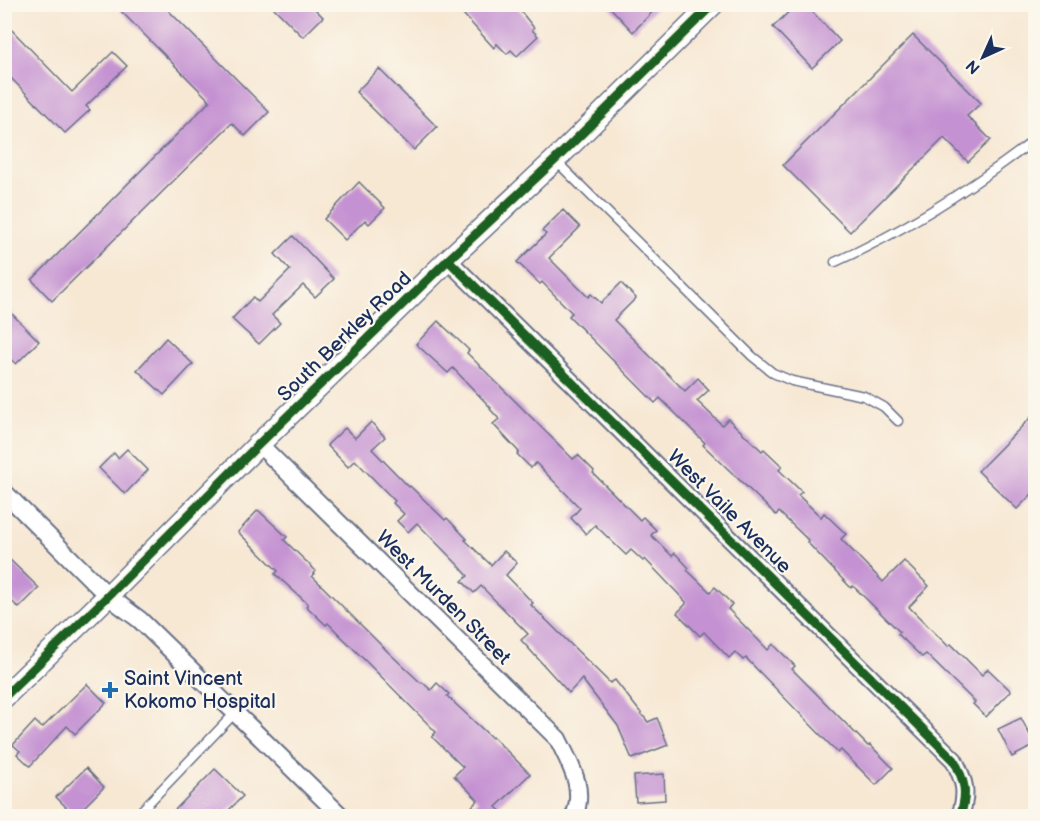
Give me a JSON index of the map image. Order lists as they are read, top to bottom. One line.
{"streets":{"street":["South Berkley Road","West Vaile Avenue","West Murden Street"]},"crossings":[["South Berkley Road","West Vaile Avenue"],["South Berkley Road","West Murden Street"]],"places":{"health":["Saint Vincent Kokomo Hospital"]},"north":"bottom left"}
